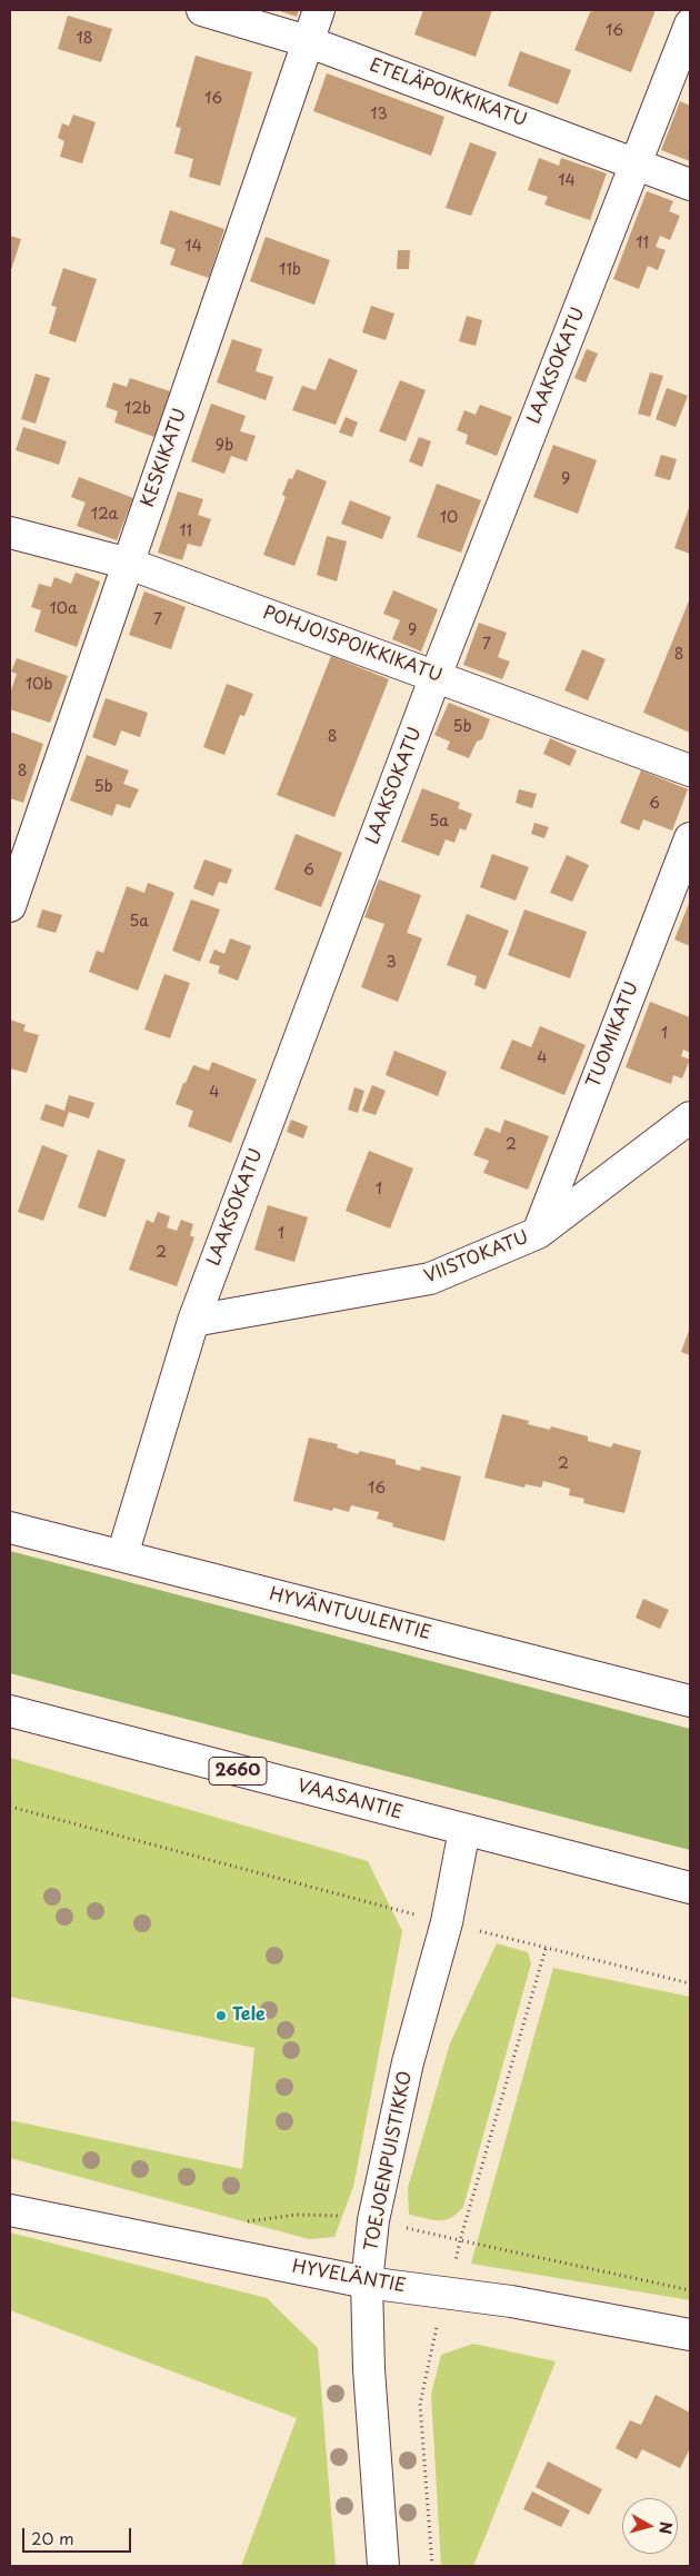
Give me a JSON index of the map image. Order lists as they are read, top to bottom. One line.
{"streets":{"street":["ETELÄPOIKKIKATU","LAAKSOKATU","KESKIKATU","POHJOISPOIKKIKATU","TUOMIKATU","VIISTOKATU","HYVÄNTUULENTIE","2660","VAASANTIE","TOEJOENPUISTIKKO","HYVELÄNTIE"]},"crossings":[["ETELÄPOIKKIKATU","LAAKSOKATU"],["ETELÄPOIKKIKATU","KESKIKATU"],["LAAKSOKATU","POHJOISPOIKKIKATU"],["LAAKSOKATU","VIISTOKATU"],["LAAKSOKATU","HYVÄNTUULENTIE"],["KESKIKATU","POHJOISPOIKKIKATU"],["TUOMIKATU","VIISTOKATU"],["VAASANTIE","TOEJOENPUISTIKKO"],["TOEJOENPUISTIKKO","HYVELÄNTIE"]],"places":["Tele"],"house_numbers":["16","18","16","13","14","11","14","11b","12b","9b","9","12a","10","11","10a","7","9","7","8","10b","5b","8","8","5b","6","5a","6","5a","3","1","4","4","2","1","1","2","2","16"],"scale_bar":"20 m","north":"right"}
